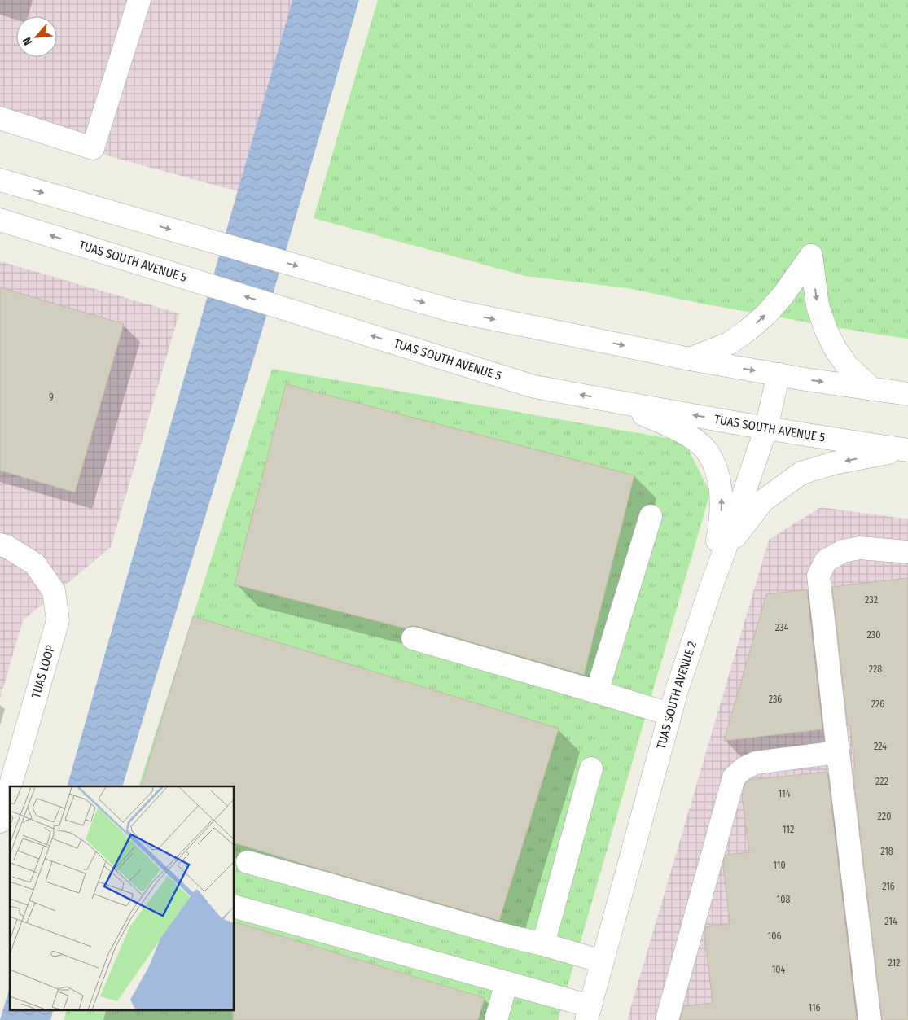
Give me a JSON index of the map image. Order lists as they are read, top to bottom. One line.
{"streets":{"street":["TUAS SOUTH AVENUE 5","TUAS LOOP","TUAS SOUTH AVENUE 2"]},"crossings":[["TUAS SOUTH AVENUE 5","TUAS SOUTH AVENUE 2"]],"house_numbers":["9","232","234","230","228","236","226","224","222","114","220","112","218","110","216","108","214","106","212","104","116"],"north":"bottom left"}
